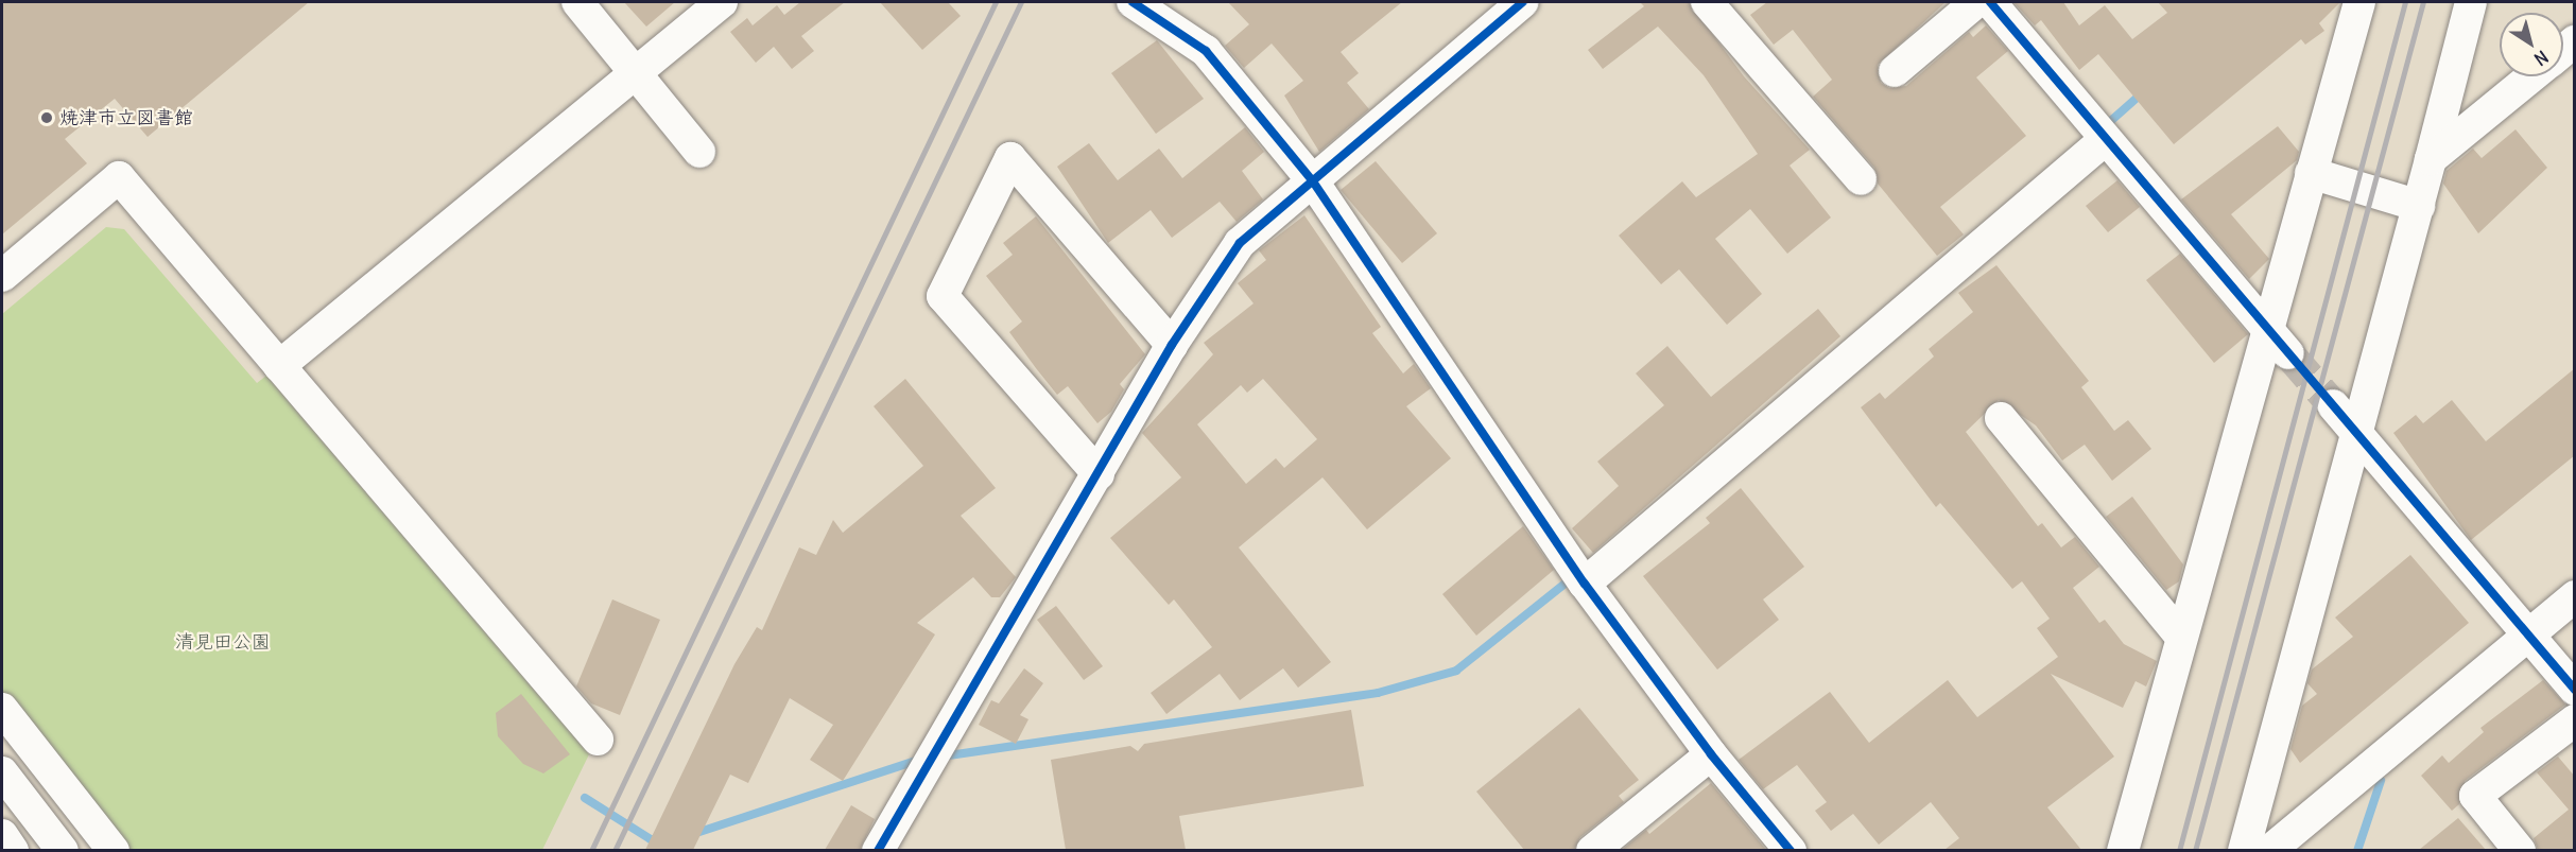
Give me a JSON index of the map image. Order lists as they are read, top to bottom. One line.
{"parks":["清見田公園"],"places":["焼津市立図書館"],"north":"bottom right"}
